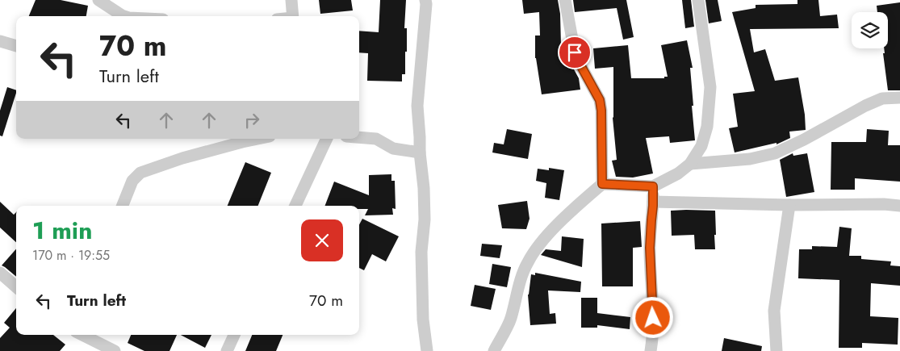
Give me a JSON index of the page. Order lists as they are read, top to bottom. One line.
{"page":{"turn":["70 m","Turn left"],"heading":["1 min","170 m · 19:55"],"list":[{"name":"Turn left","value":"70 m"}]}}
